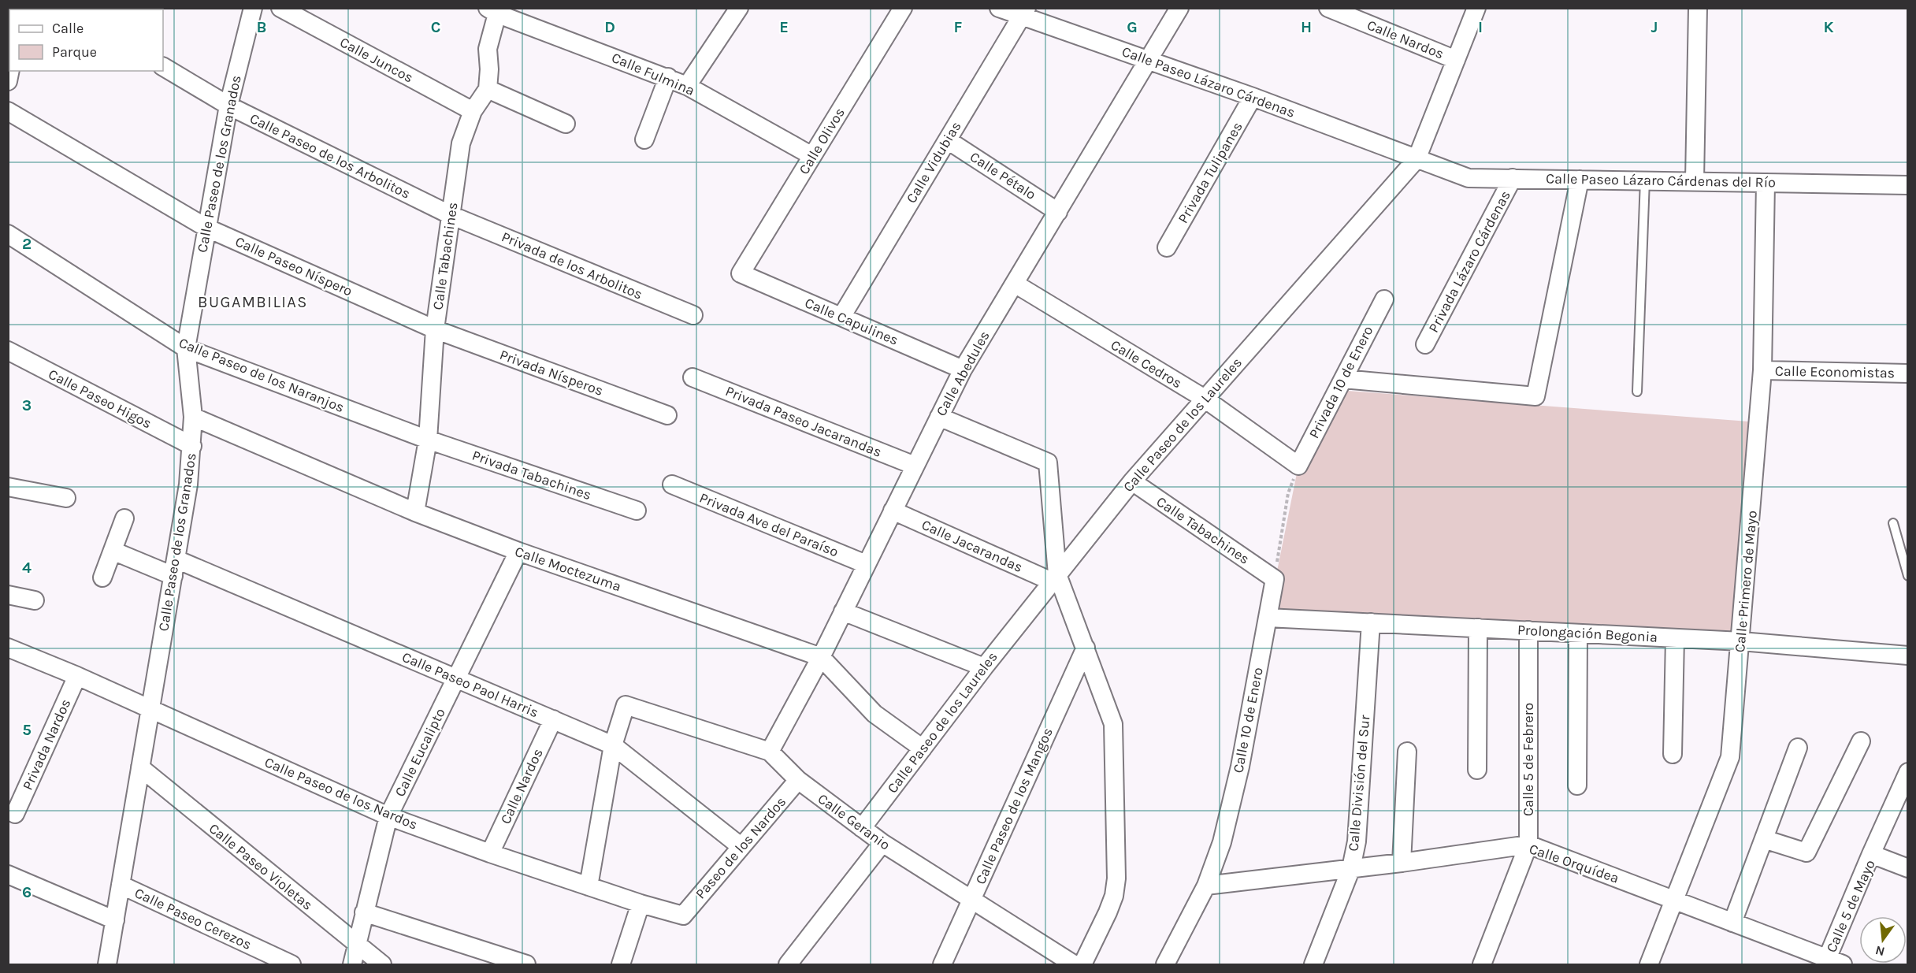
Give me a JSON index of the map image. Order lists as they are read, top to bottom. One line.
{"streets":{"street":["Calle Nardos","Calle Juncos","Calle Fulmina","Calle Paseo Lázaro Cárdenas","Calle Olivos","Calle Paseo de los Arbolitos","Calle Vidubias","Calle Paseo de los Granados","Privada Tulipanes","Calle Pétalo","Calle Paseo Lázaro Cárdenas del Río","Calle Tabachines","Privada Lázaro Cárdenas","Privada de los Arbolitos","Calle Paseo Níspero","Calle Capulines","Calle Cedros","Calle Economistas","Privada Nísperos","Calle Abedules","Calle Paseo de los Naranjos","Privada 10 de Enero","Calle Paseo Higos","Privada Paseo Jacarandas","Calle Paseo de los Laureles","Privada Tabachines","Privada Ave del Paraíso","Calle Jacarandas","Calle Moctezuma","Calle Primero de Mayo","Prolongación Begonia","Calle Paseo Paol Harris","Calle 10 de Enero","Privada Nardos","Calle Eucalipto","Calle 5 de Febrero","Calle División del Sur","Calle Paseo de los Nardos","Calle Paseo de los Mangos","Calle Geranio","Paseo de los Nardos","Calle Orquídea","Calle Paseo Violetas","Calle 5 de Mayo","Calle Paseo Cerezos"]},"crossings":[["Calle Nardos","Calle Paseo de los Laureles"],["Calle Nardos","Calle Paseo Paol Harris"],["Calle Nardos","Calle Paseo de los Nardos"],["Calle Juncos","Calle Tabachines"],["Calle Fulmina","Calle Olivos"],["Calle Paseo Lázaro Cárdenas","Calle Vidubias"],["Calle Paseo Lázaro Cárdenas","Privada Tulipanes"],["Calle Paseo Lázaro Cárdenas","Calle Paseo Lázaro Cárdenas del Río"],["Calle Paseo Lázaro Cárdenas","Calle Abedules"],["Calle Paseo Lázaro Cárdenas","Calle Paseo de los Laureles"],["Calle Olivos","Calle Capulines"],["Calle Paseo de los Arbolitos","Calle Paseo de los Granados"],["Calle Paseo de los Arbolitos","Calle Tabachines"],["Calle Paseo de los Arbolitos","Privada de los Arbolitos"],["Calle Vidubias","Calle Pétalo"],["Calle Vidubias","Calle Capulines"],["Calle Paseo de los Granados","Calle Paseo Níspero"],["Calle Paseo de los Granados","Calle Paseo de los Naranjos"],["Calle Paseo de los Granados","Calle Paseo Higos"],["Calle Paseo de los Granados","Calle Moctezuma"],["Calle Paseo de los Granados","Calle Paseo Paol Harris"],["Calle Paseo de los Granados","Calle Paseo de los Nardos"],["Calle Paseo de los Granados","Calle Paseo Violetas"],["Calle Paseo de los Granados","Calle Paseo Cerezos"],["Calle Pétalo","Calle Abedules"],["Calle Paseo Lázaro Cárdenas del Río","Privada Lázaro Cárdenas"],["Calle Paseo Lázaro Cárdenas del Río","Calle Paseo de los Laureles"],["Calle Paseo Lázaro Cárdenas del Río","Calle Primero de Mayo"],["Calle Tabachines","Privada de los Arbolitos"],["Calle Tabachines","Calle Paseo Níspero"],["Calle Tabachines","Privada Nísperos"],["Calle Tabachines","Calle Paseo de los Naranjos"],["Calle Tabachines","Calle Paseo de los Laureles"],["Calle Tabachines","Privada Tabachines"],["Calle Tabachines","Calle Moctezuma"],["Calle Tabachines","Calle 10 de Enero"],["Calle Paseo Níspero","Privada Nísperos"],["Calle Capulines","Calle Abedules"],["Calle Cedros","Calle Abedules"],["Calle Cedros","Privada 10 de Enero"],["Calle Cedros","Calle Paseo de los Laureles"],["Calle Economistas","Calle Primero de Mayo"],["Calle Abedules","Privada Paseo Jacarandas"],["Calle Abedules","Privada Ave del Paraíso"],["Calle Abedules","Calle Jacarandas"],["Calle Abedules","Calle Moctezuma"],["Calle Abedules","Calle Geranio"],["Calle Paseo de los Naranjos","Privada Tabachines"],["Calle Paseo de los Laureles","Calle Jacarandas"],["Calle Paseo de los Laureles","Calle Moctezuma"],["Calle Paseo de los Laureles","Calle Geranio"],["Calle Moctezuma","Calle Eucalipto"],["Calle Primero de Mayo","Prolongación Begonia"],["Calle Primero de Mayo","Calle Orquídea"],["Prolongación Begonia","Calle 10 de Enero"],["Prolongación Begonia","Calle 5 de Febrero"],["Prolongación Begonia","Calle División del Sur"],["Calle Paseo Paol Harris","Calle Eucalipto"],["Calle Paseo Paol Harris","Calle Geranio"],["Calle Paseo Paol Harris","Paseo de los Nardos"],["Calle 10 de Enero","Calle Orquídea"],["Privada Nardos","Calle Paseo de los Nardos"],["Calle Eucalipto","Calle Paseo de los Nardos"],["Calle Eucalipto","Calle Paseo Violetas"],["Calle 5 de Febrero","Calle Orquídea"],["Calle División del Sur","Calle Orquídea"],["Calle Paseo de los Nardos","Paseo de los Nardos"],["Calle Paseo de los Mangos","Calle Geranio"],["Calle Geranio","Paseo de los Nardos"],["Calle Orquídea","Calle 5 de Mayo"]],"districts":["BUGAMBILIAS"],"legend":["Calle","Parque"],"north":"bottom","grid":{"columns":["B","C","D","E","F","G","H","I","J","K"],"rows":["2","3","4","5","6"]}}
